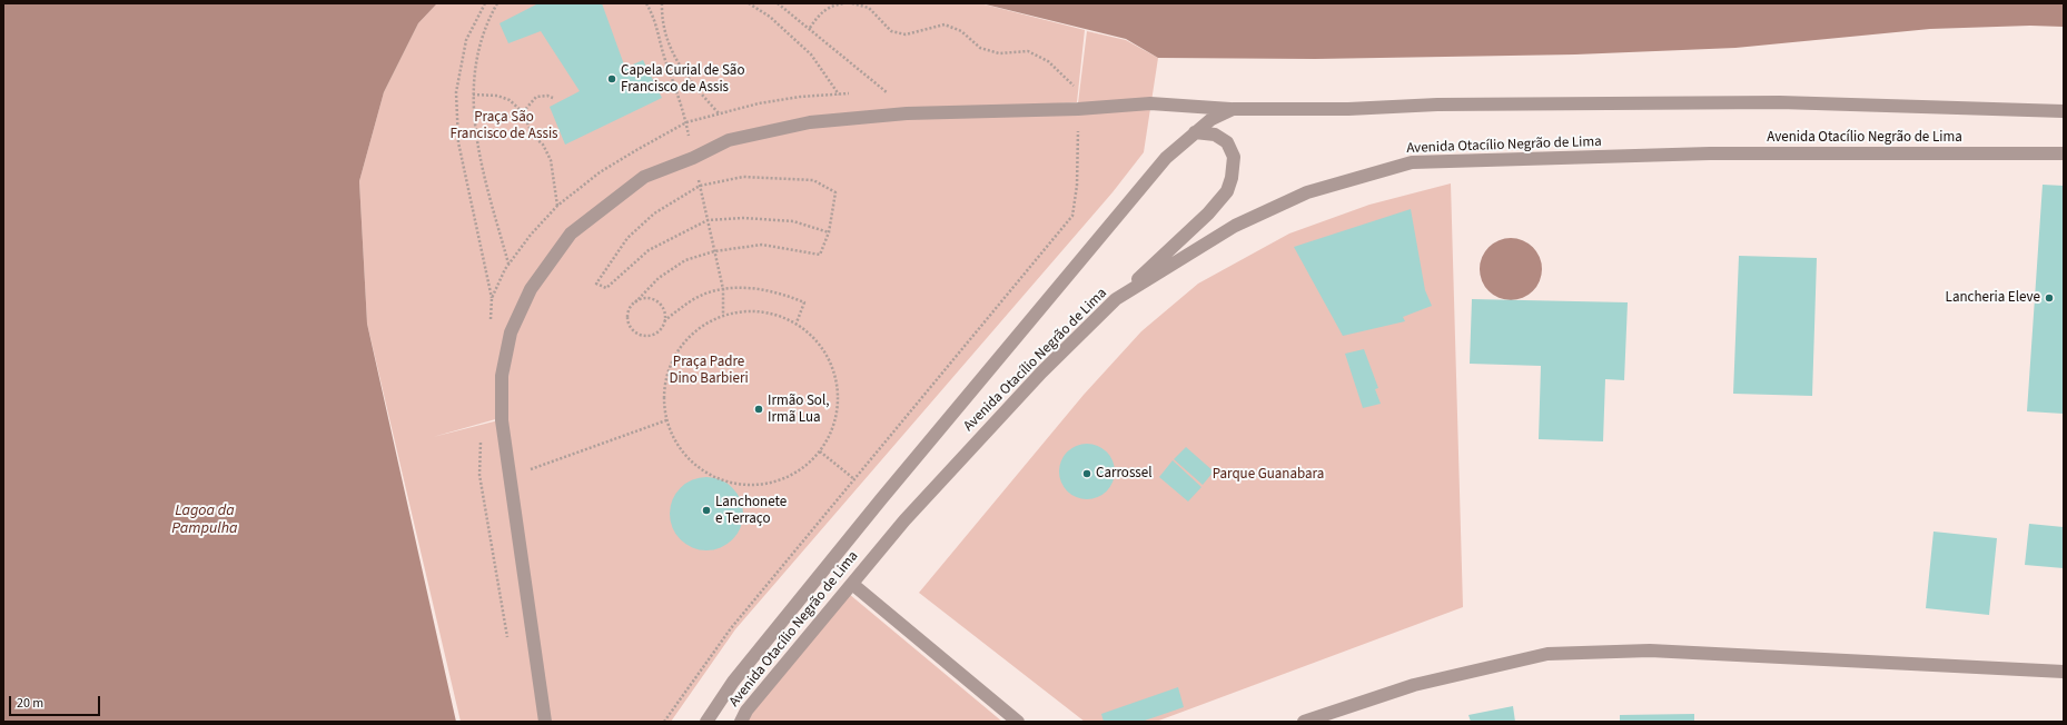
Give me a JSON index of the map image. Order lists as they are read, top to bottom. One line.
{"streets":{"street":["Avenida Otacílio Negrão de Lima"]},"water":["Lagoa da Pampulha"],"parks":["Praça São Francisco de Assis","Praça Padre Dino Barbieri","Parque Guanabara"],"places":["Capela Curial de São Francisco de Assis","Lancheria Eleve","Irmão Sol, Irmã Lua","Carrossel","Lanchonete e Terraço"],"scale_bar":"20 m"}
